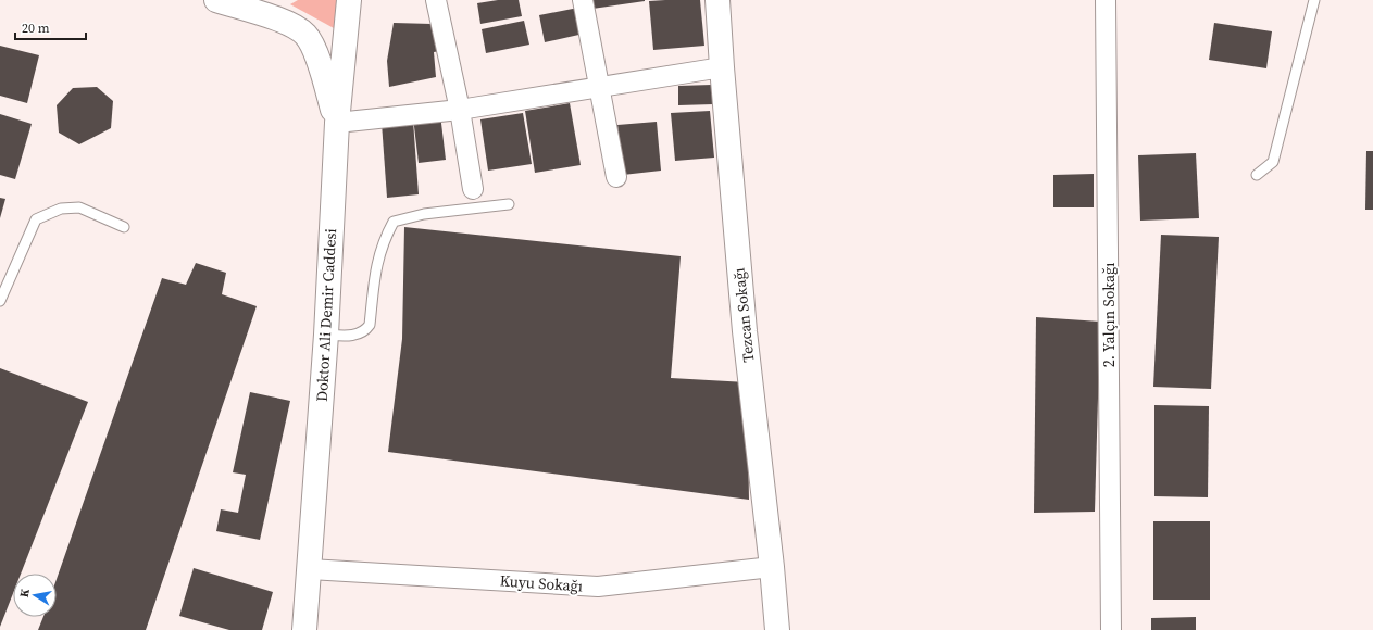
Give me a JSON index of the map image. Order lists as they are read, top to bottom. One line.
{"streets":{"street":["Doktor Ali Demir Caddesi","Tezcan Sokağı","2. Yalçın Sokağı","Kuyu Sokağı"]},"crossings":[["Doktor Ali Demir Caddesi","Kuyu Sokağı"],["Tezcan Sokağı","Kuyu Sokağı"]],"scale_bar":"20 m","north":"left"}
